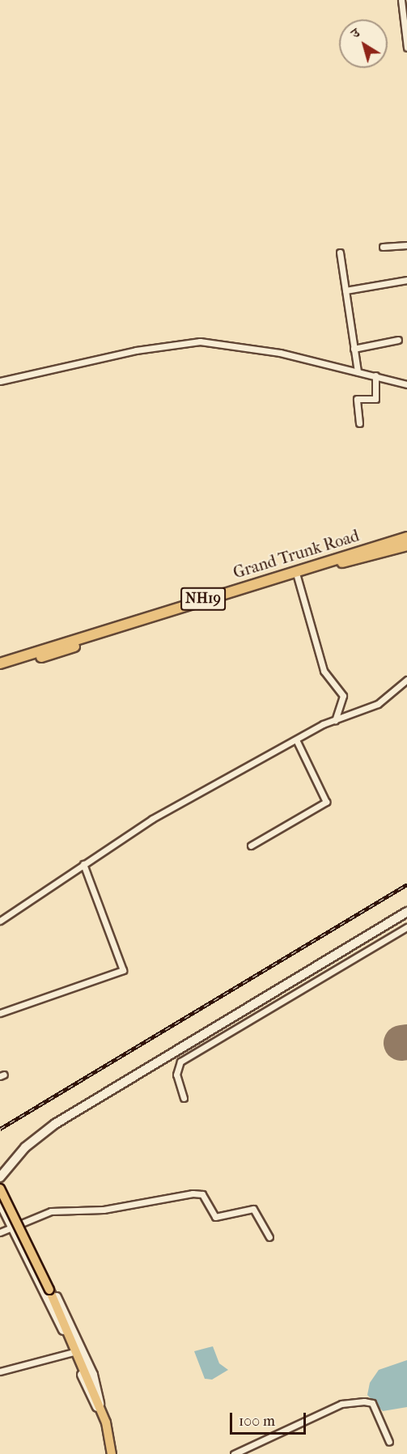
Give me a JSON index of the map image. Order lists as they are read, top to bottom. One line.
{"streets":{"highway":["Grand Trunk Road","NH19"]},"scale_bar":"100 m","north":"top left"}
